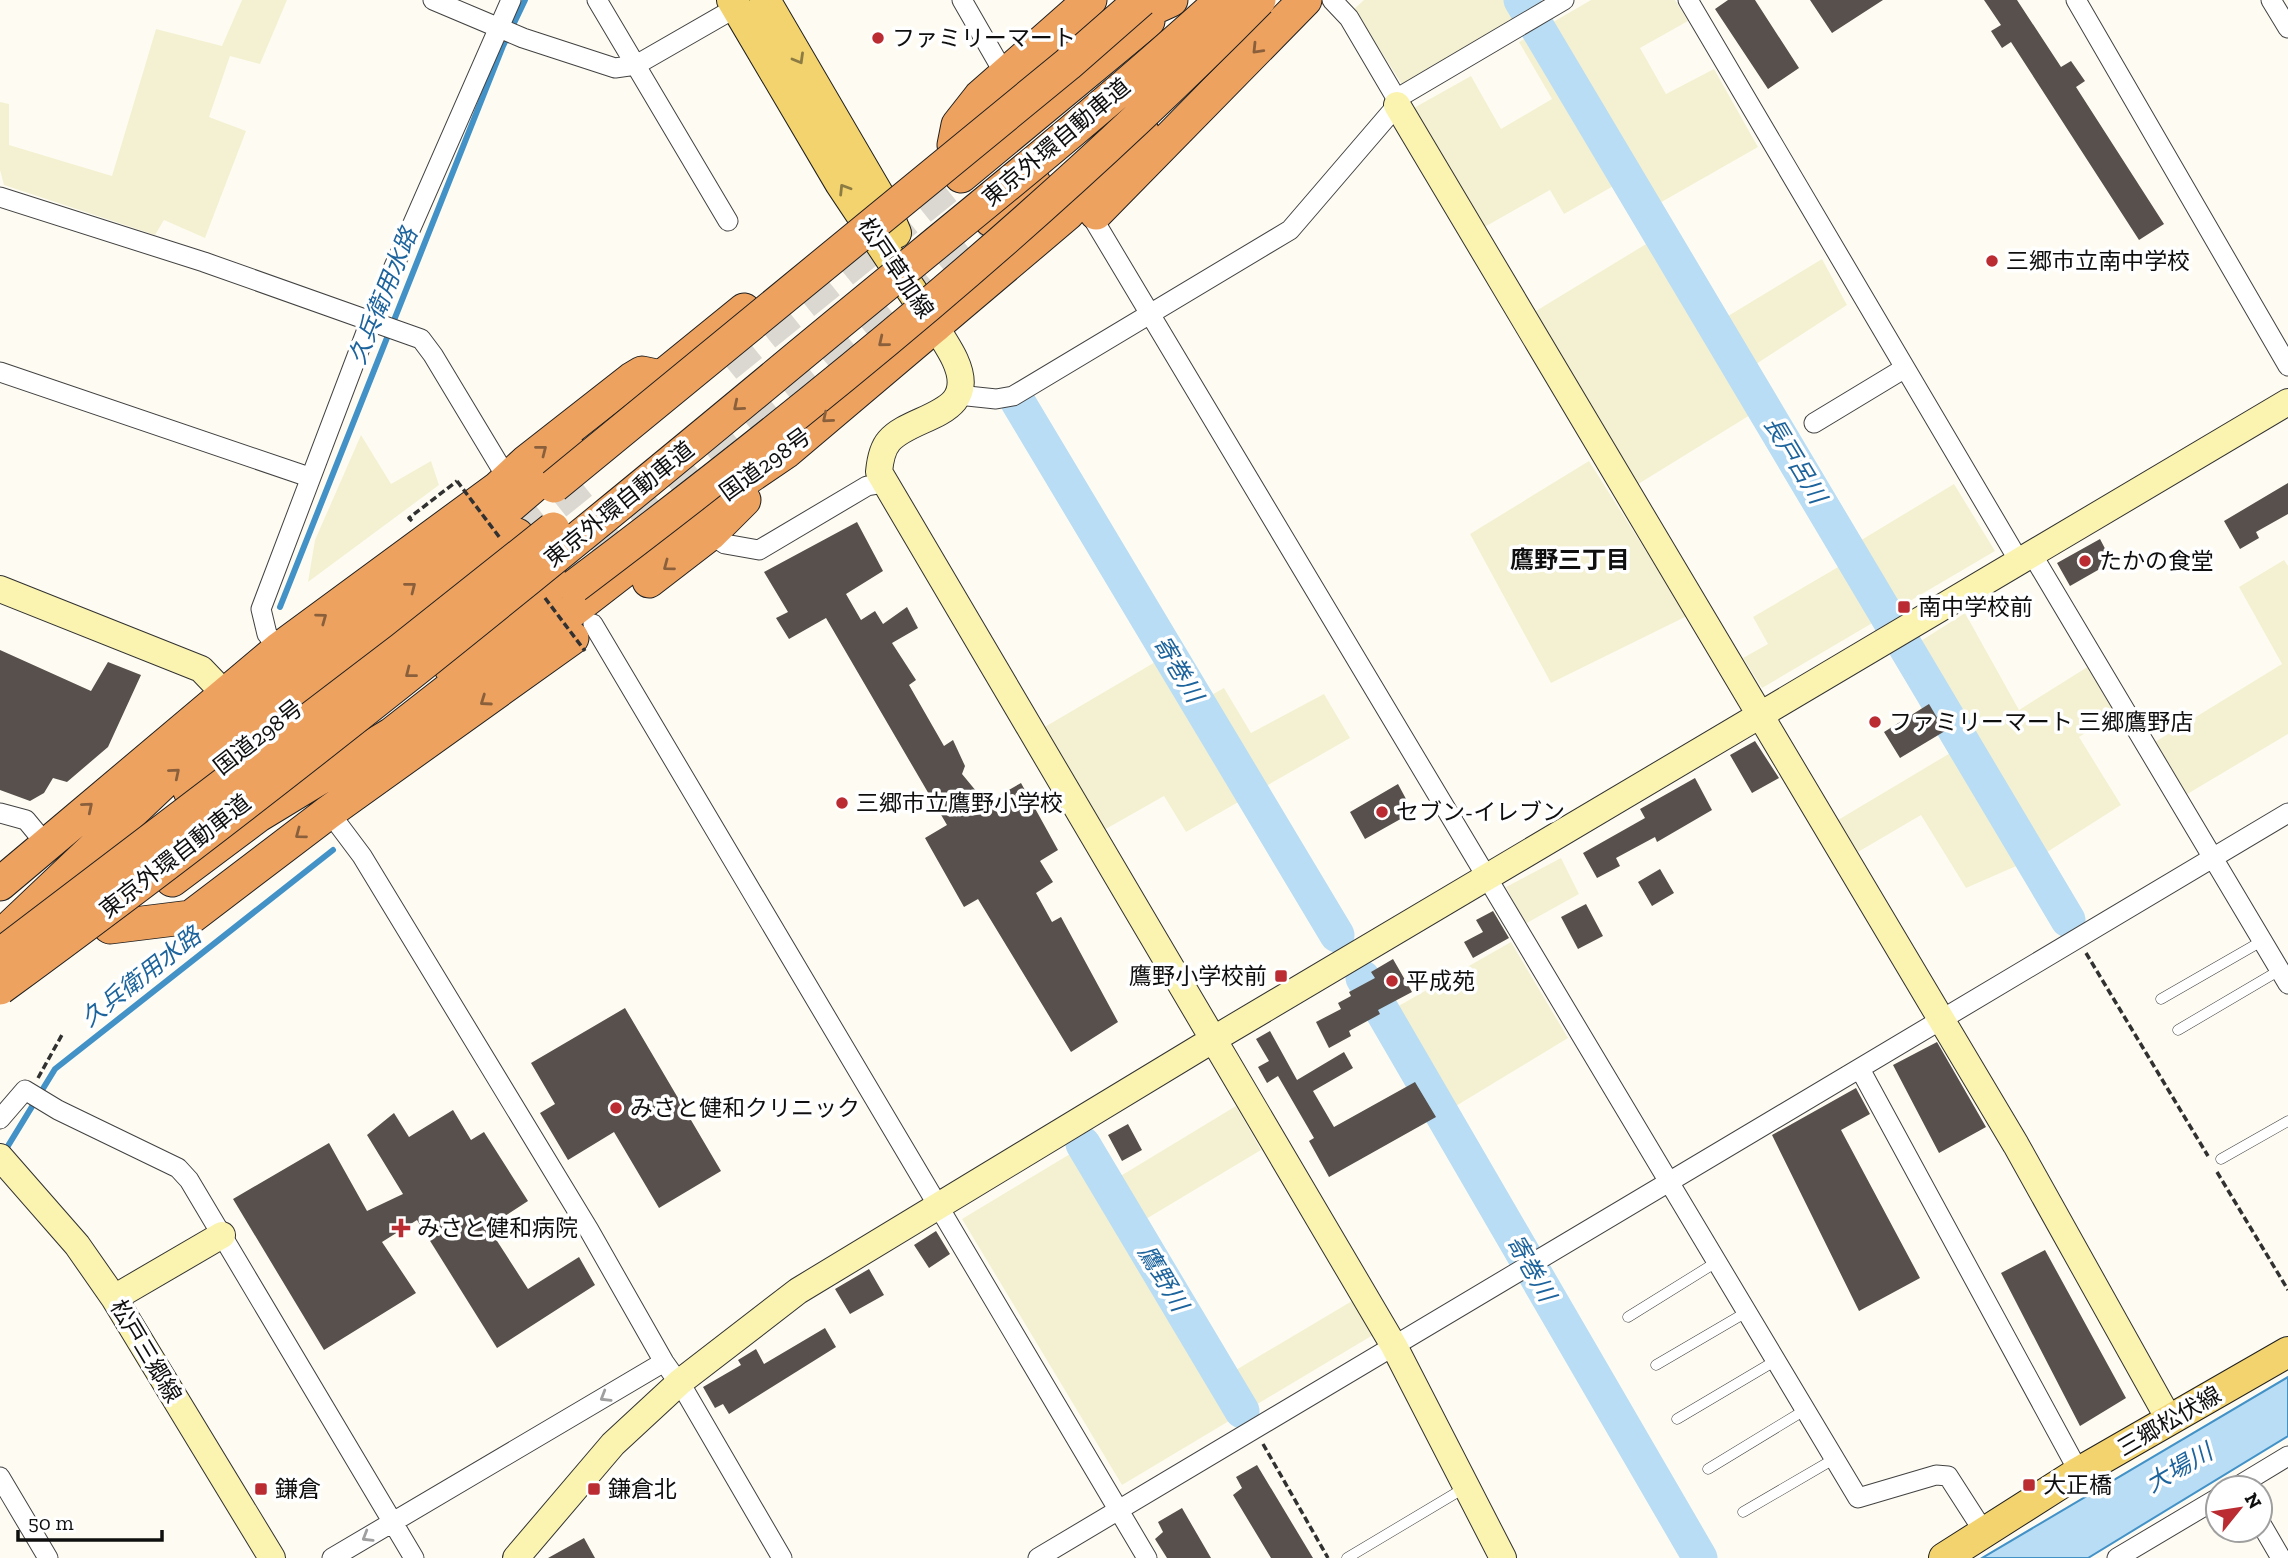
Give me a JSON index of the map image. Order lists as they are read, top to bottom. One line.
{"streets":{"highway":["東京外環自動車道","国道298号"],"main road":["松戸草加線","三郷松伏線"],"street":["松戸三郷線"]},"crossings":[["松戸草加線","国道298号"]],"districts":["鷹野三丁目"],"water":["久兵衛用水路","長戸呂川","寄巻川","鷹野川","大場川"],"places":{"other":["ファミリーマート","三郷市立南中学校","たかの食堂","ファミリーマート 三郷鷹野店","三郷市立鷹野小学校","セブン-イレブン","平成苑","みさと健和クリニック"],"transit":["南中学校前","鷹野小学校前","大正橋","鎌倉","鎌倉北"],"health":["みさと健和病院"]},"scale_bar":"50 m","north":"top right"}
